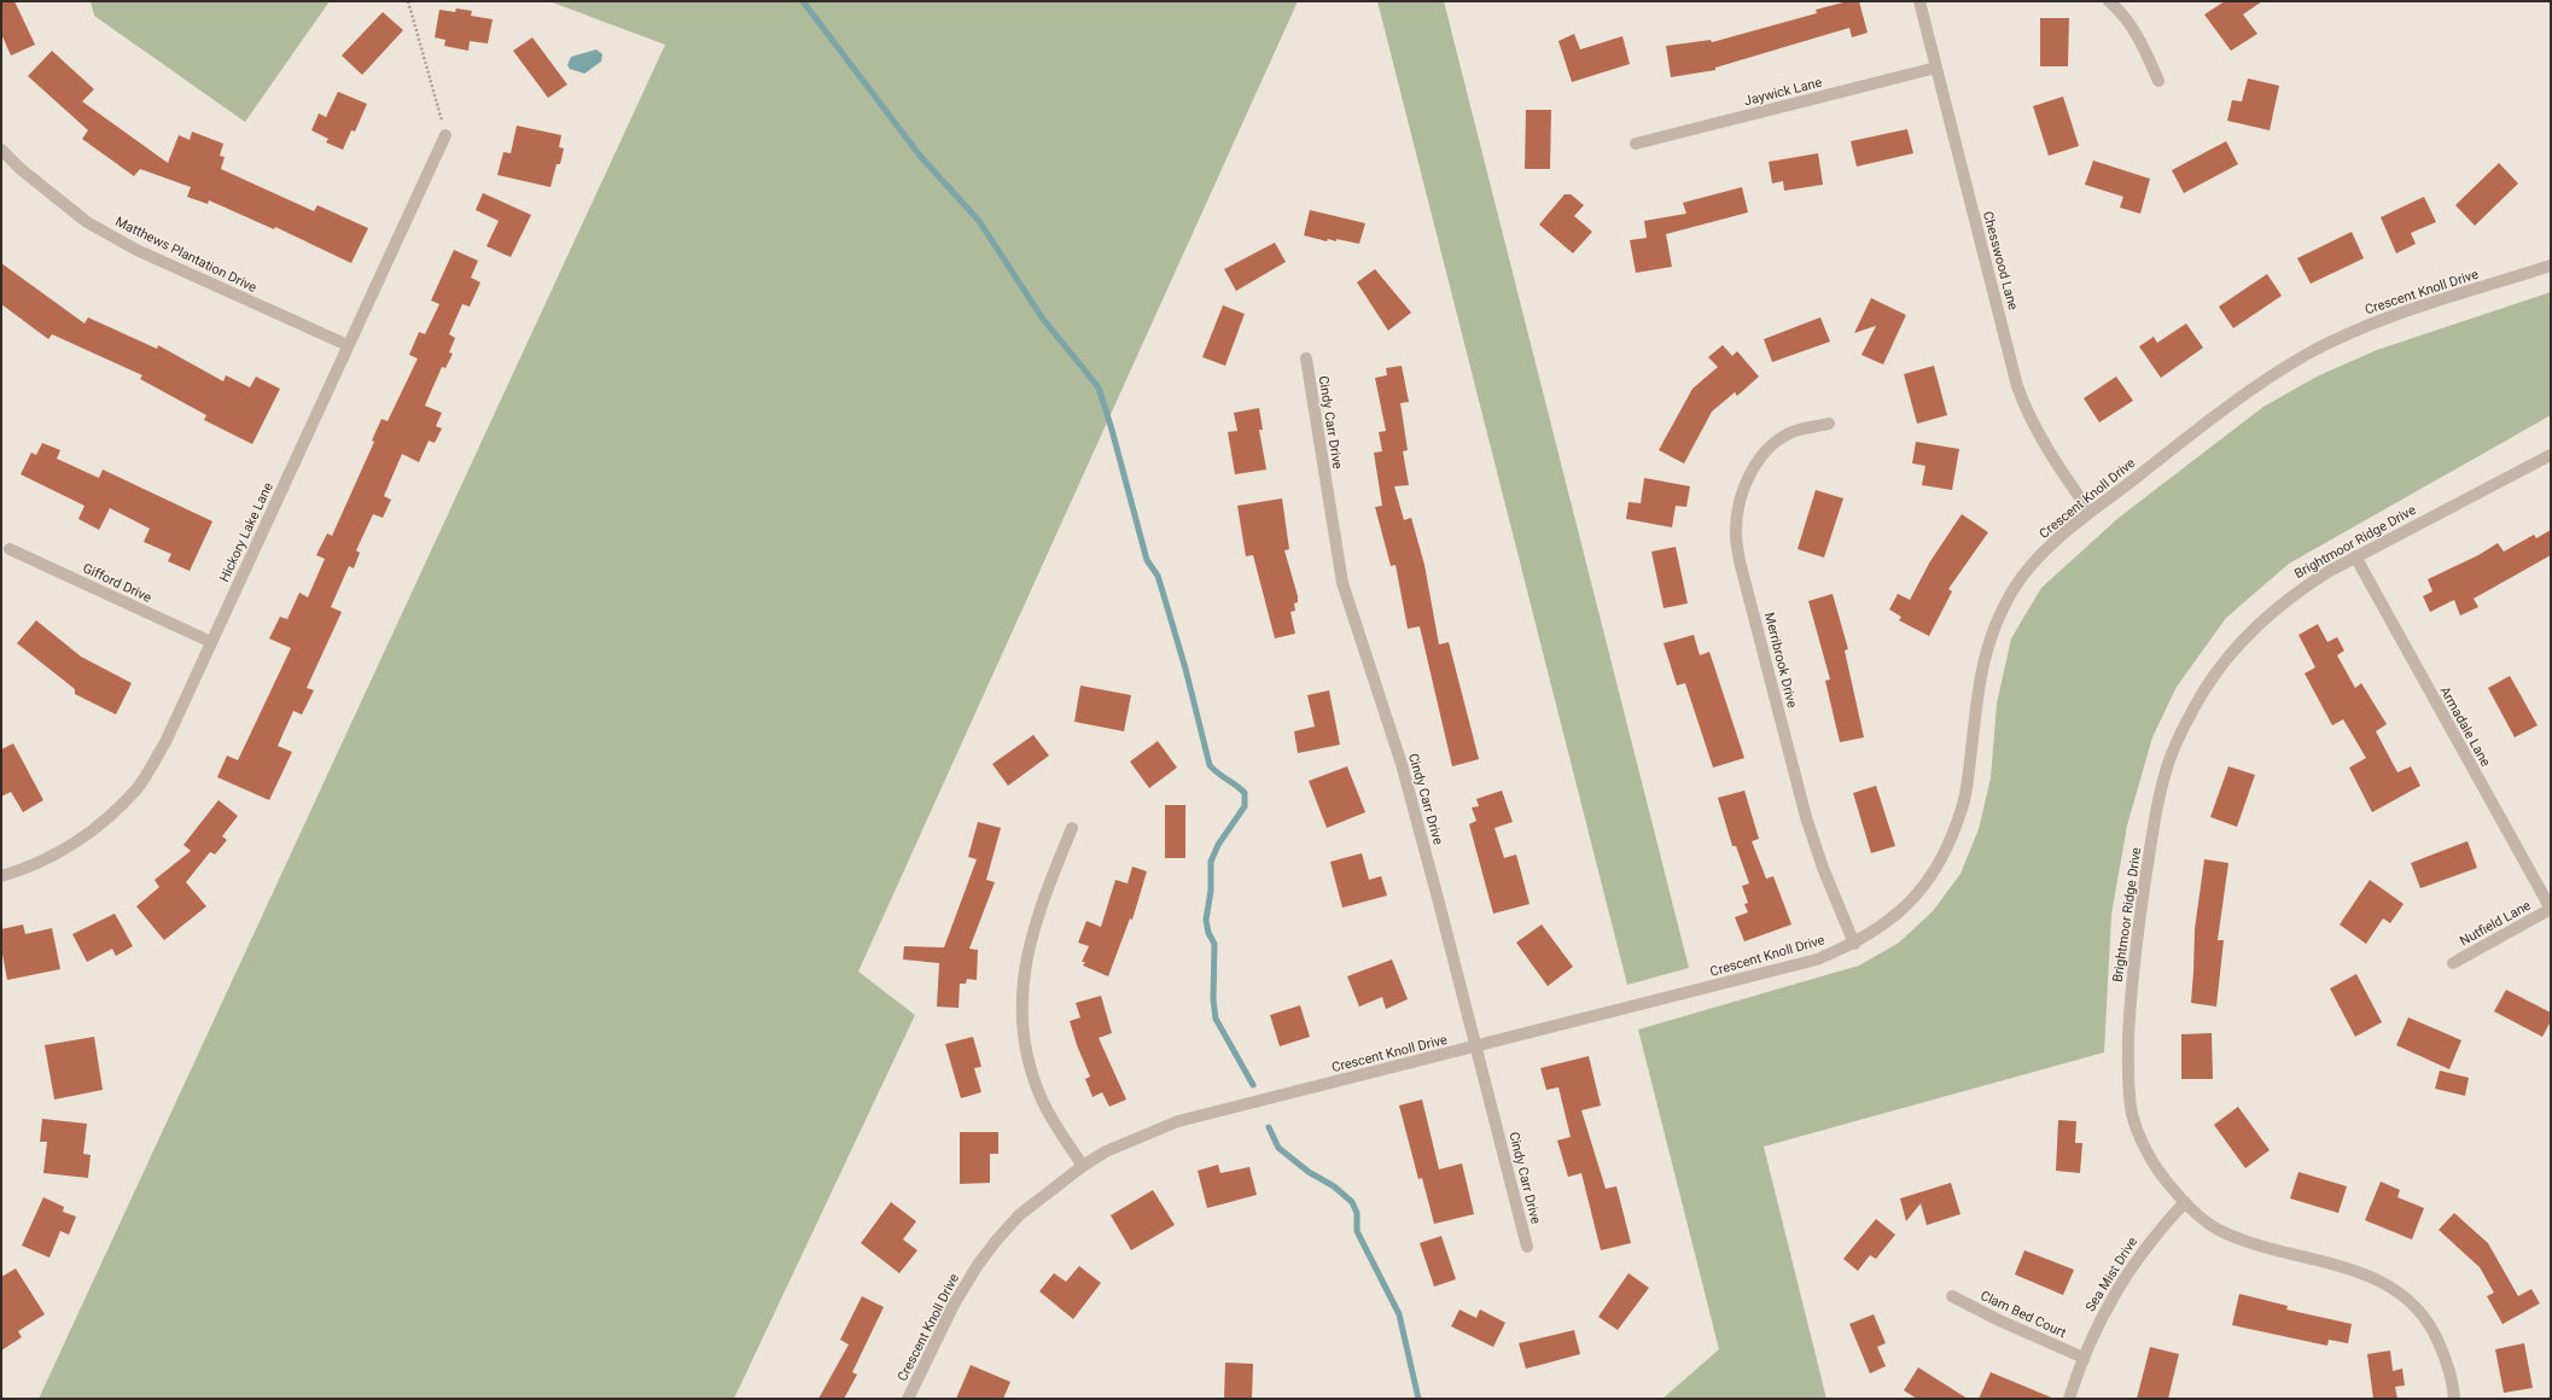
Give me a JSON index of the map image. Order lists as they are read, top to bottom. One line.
{"streets":{"street":["Jaywick Lane","Matthews Plantation Drive","Chesswood Lane","Crescent Knoll Drive","Cindy Carr Drive","Hickory Lake Lane","Brightmoor Ridge Drive","Gifford Drive","Merribrook Drive","Armadale Lane","Nutfield Lane","Sea Mist Drive","Clam Bed Court"]},"crossings":[["Jaywick Lane","Chesswood Lane"],["Matthews Plantation Drive","Hickory Lake Lane"],["Chesswood Lane","Crescent Knoll Drive"],["Crescent Knoll Drive","Cindy Carr Drive"],["Crescent Knoll Drive","Merribrook Drive"],["Hickory Lake Lane","Gifford Drive"],["Brightmoor Ridge Drive","Armadale Lane"],["Brightmoor Ridge Drive","Sea Mist Drive"],["Armadale Lane","Nutfield Lane"],["Sea Mist Drive","Clam Bed Court"]]}
